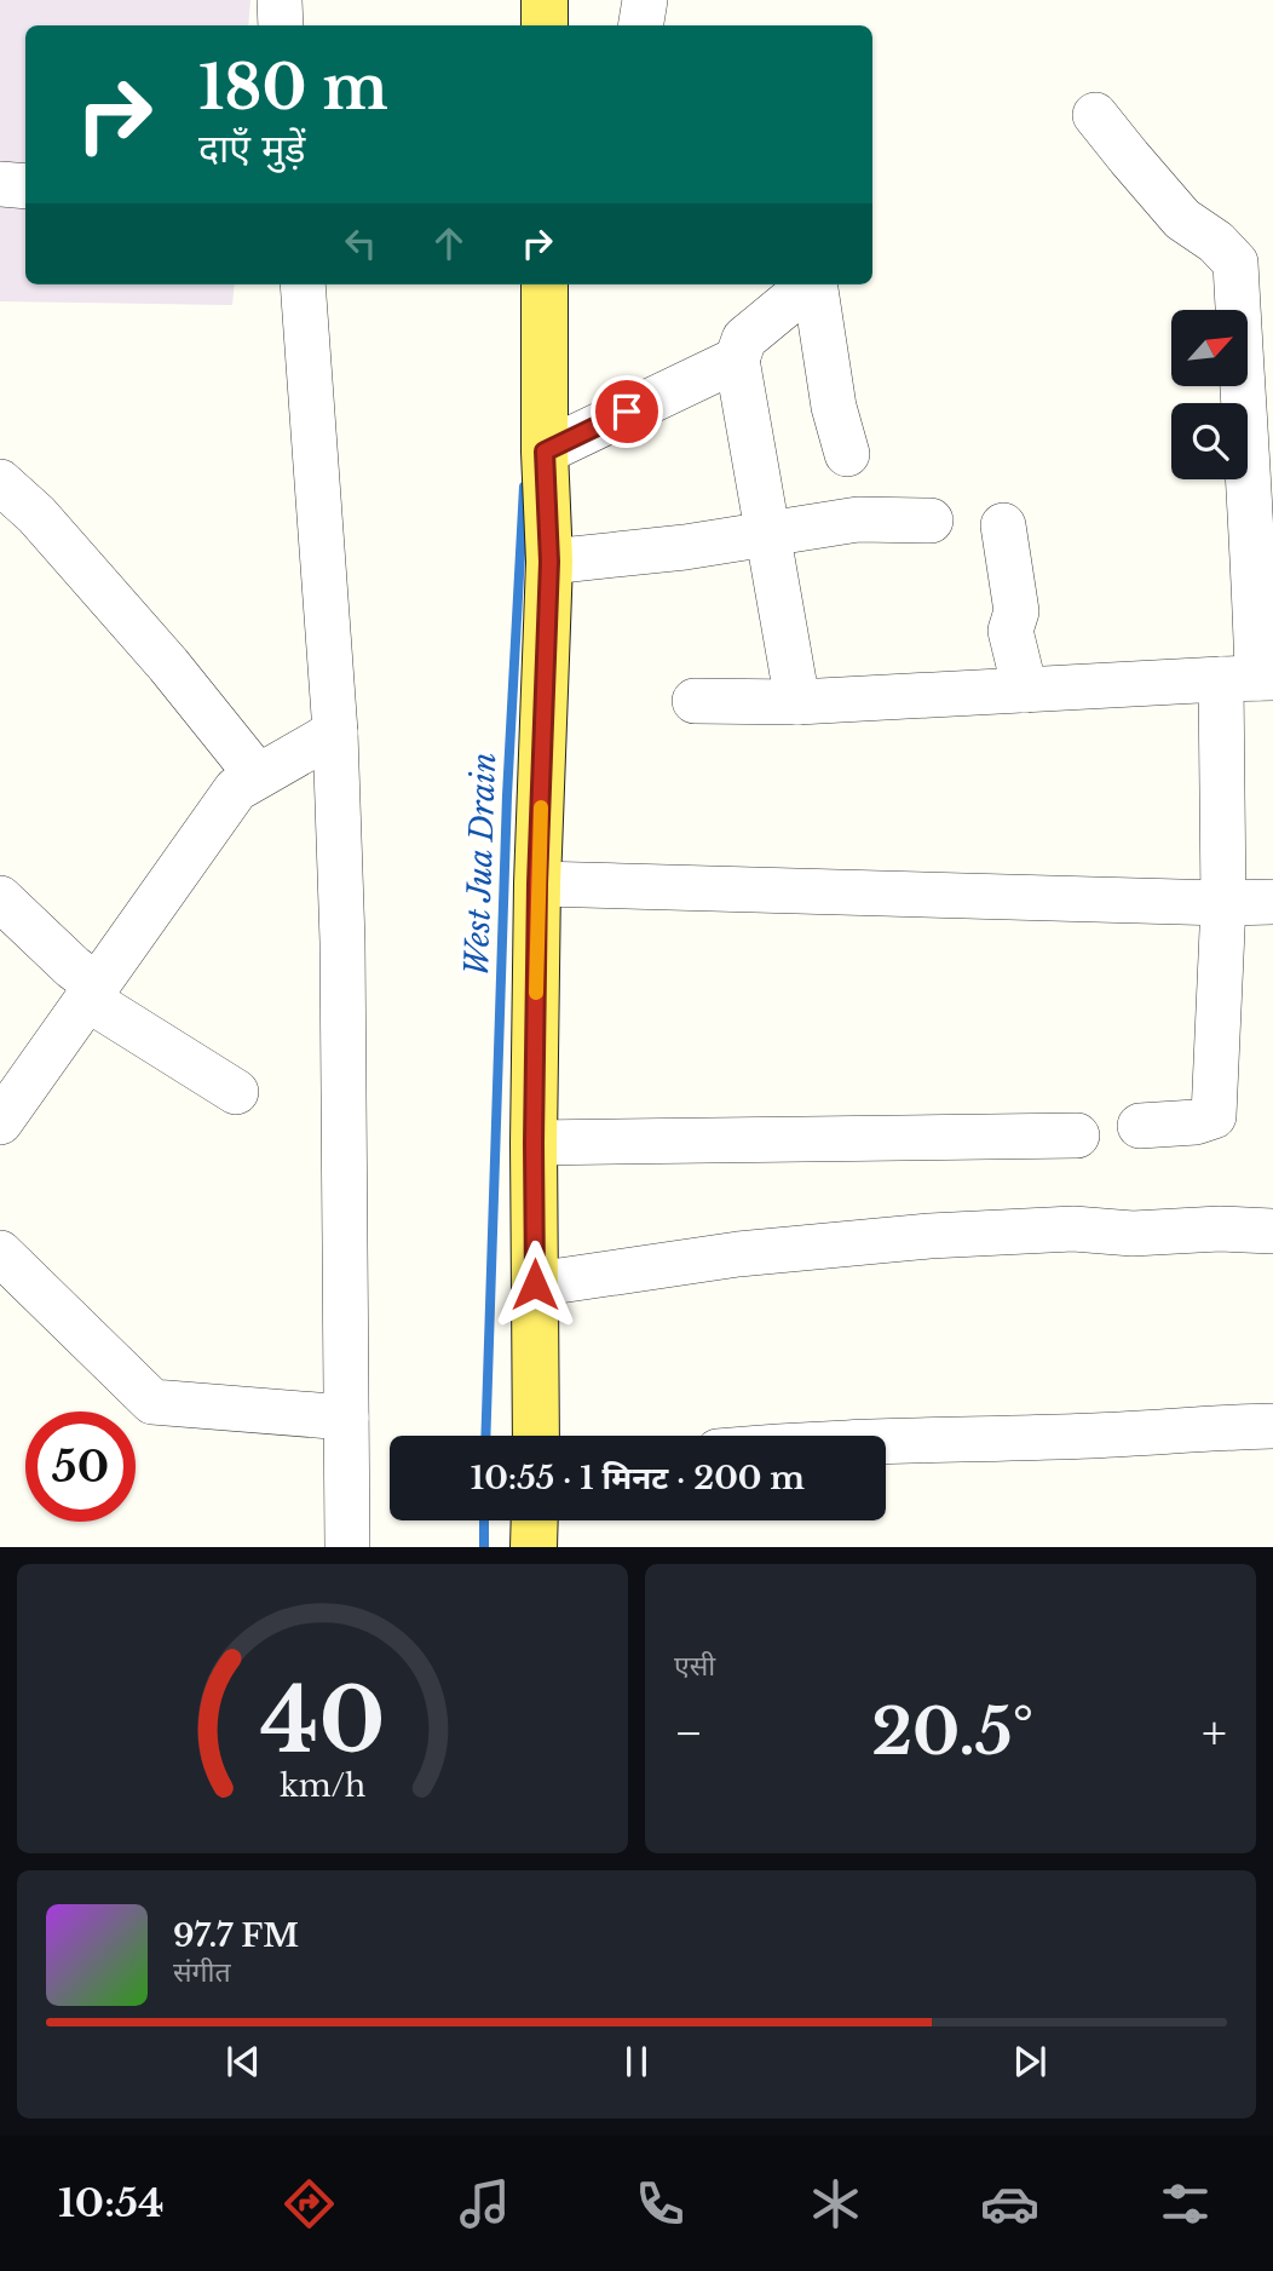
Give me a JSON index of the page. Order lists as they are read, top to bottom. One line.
{"water":["West Jua Drain"],"north":"top right","page":{"turn":["180 m","दाएँ मुड़ें"],"limit":"50","trip":"10:55 · 1 मिनट · 200 m","tile":"एसी","heat":["−","20.5°","+"],"song":["97.7 FM","संगीत"],"tabs":"10:54","gauge":["40","km/h"]}}
